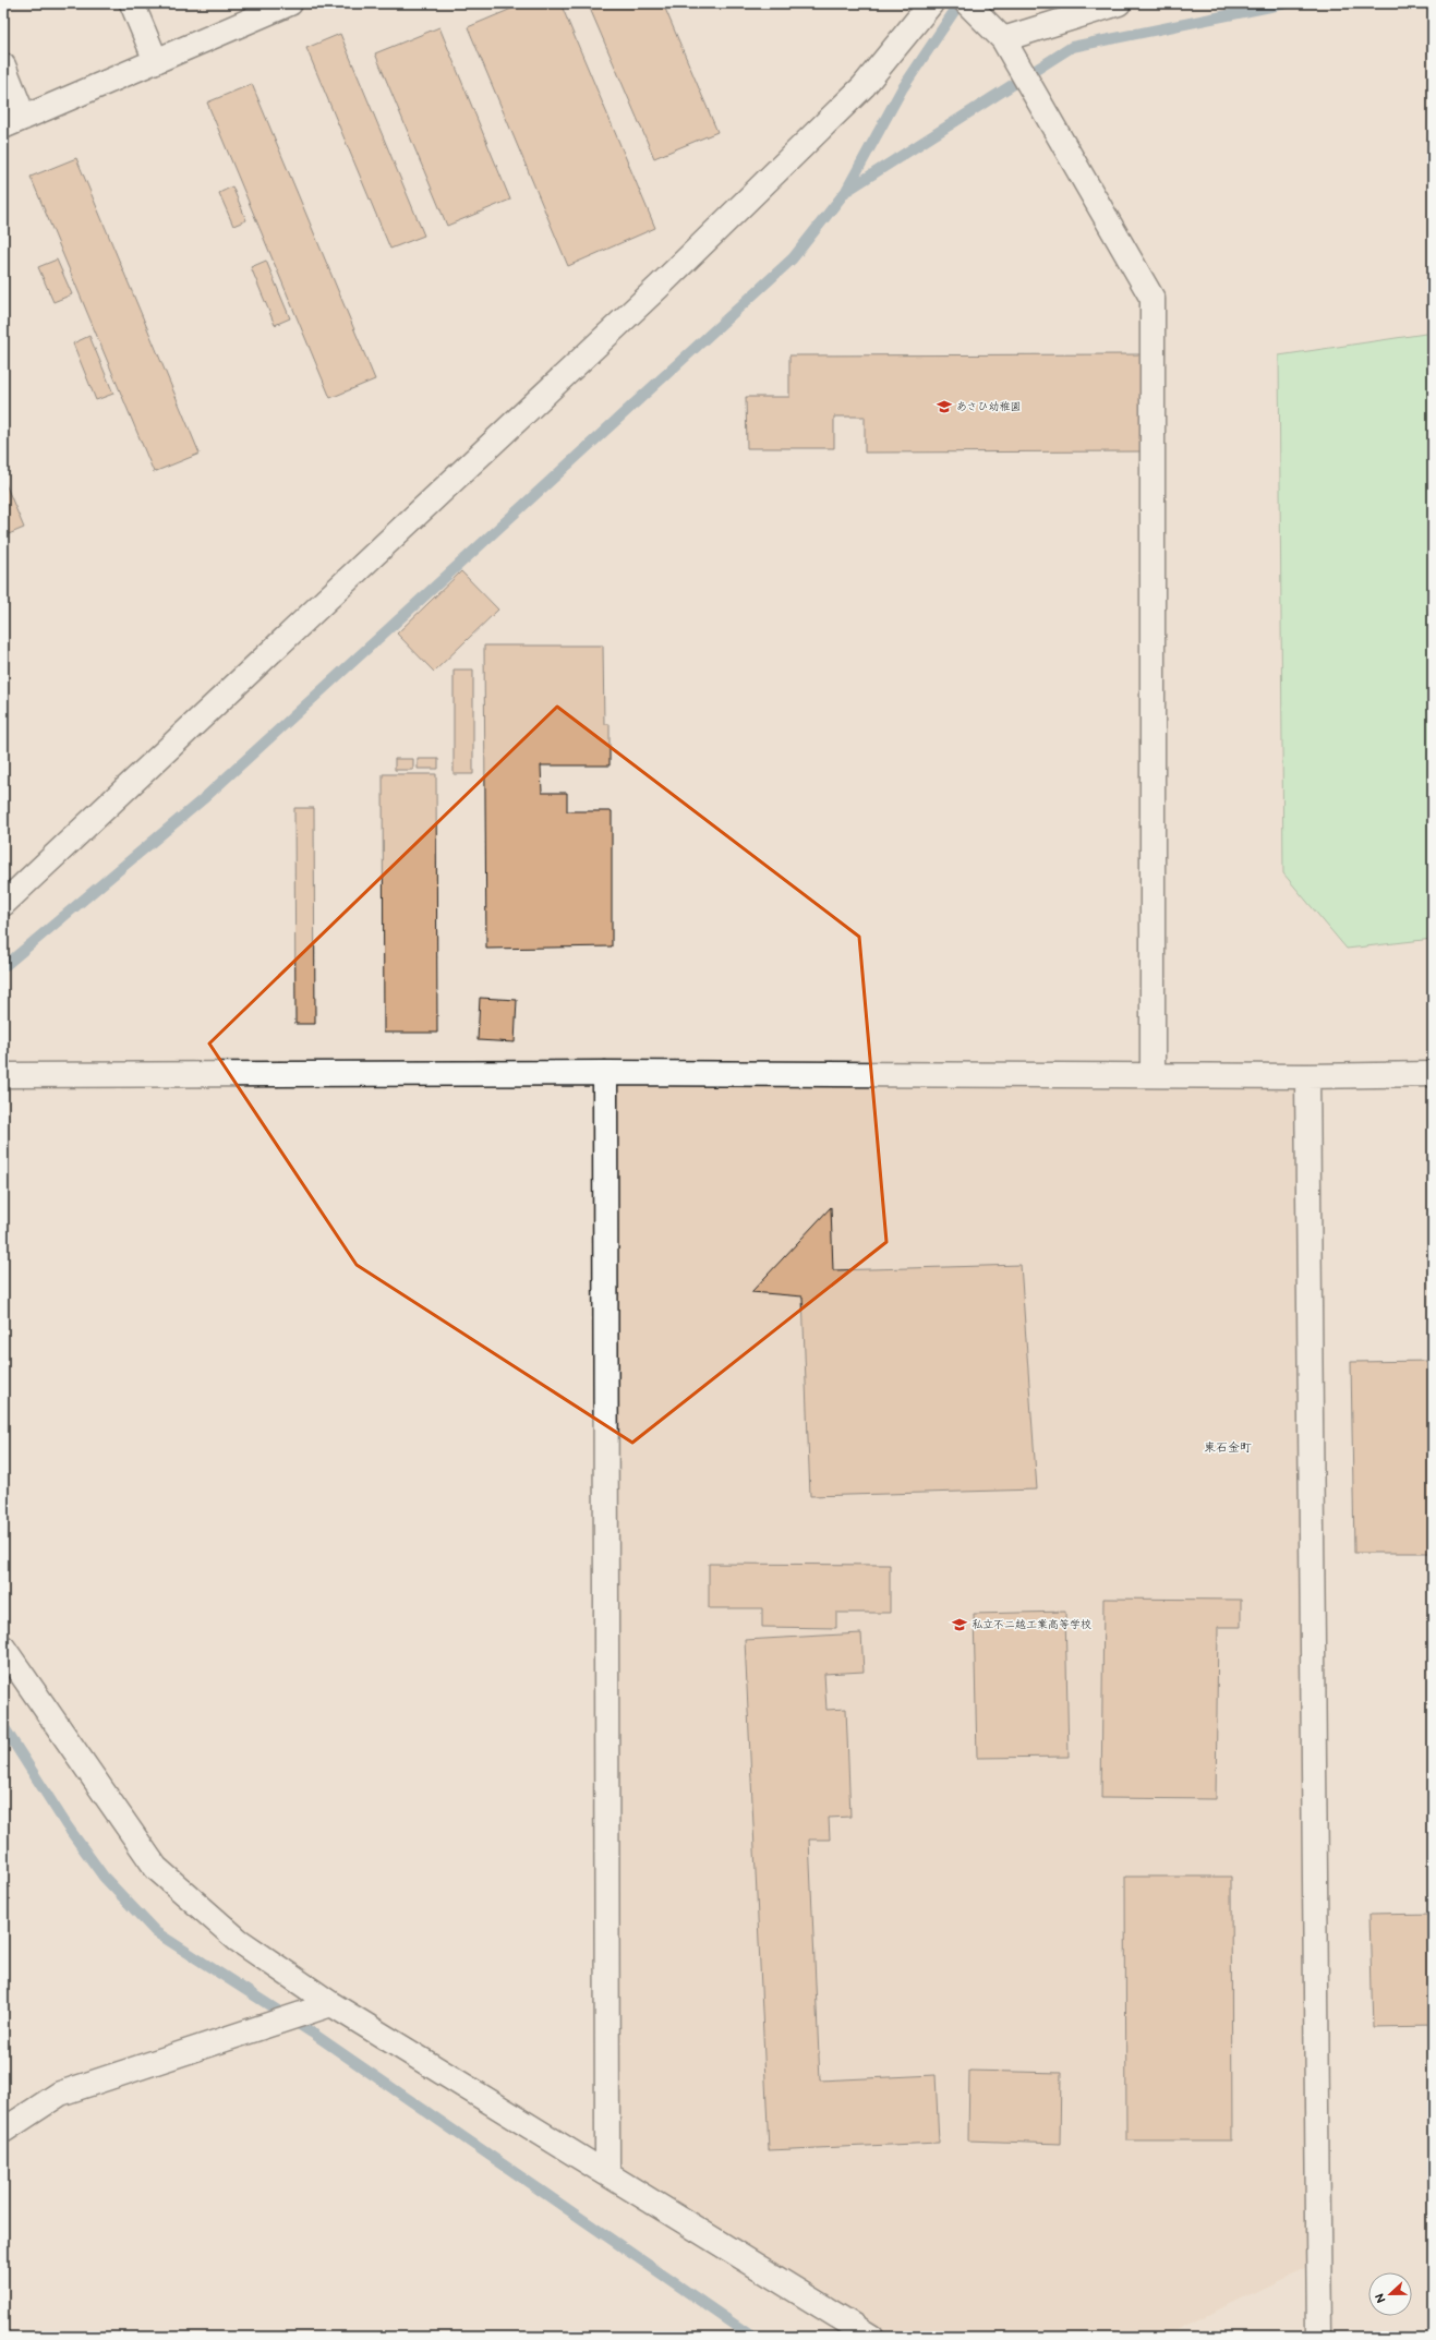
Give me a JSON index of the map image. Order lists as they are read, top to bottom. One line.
{"districts":["東石金町"],"places":{"school or university":["あさひ幼稚園","私立不二越工業高等学校"]},"north":"left"}
